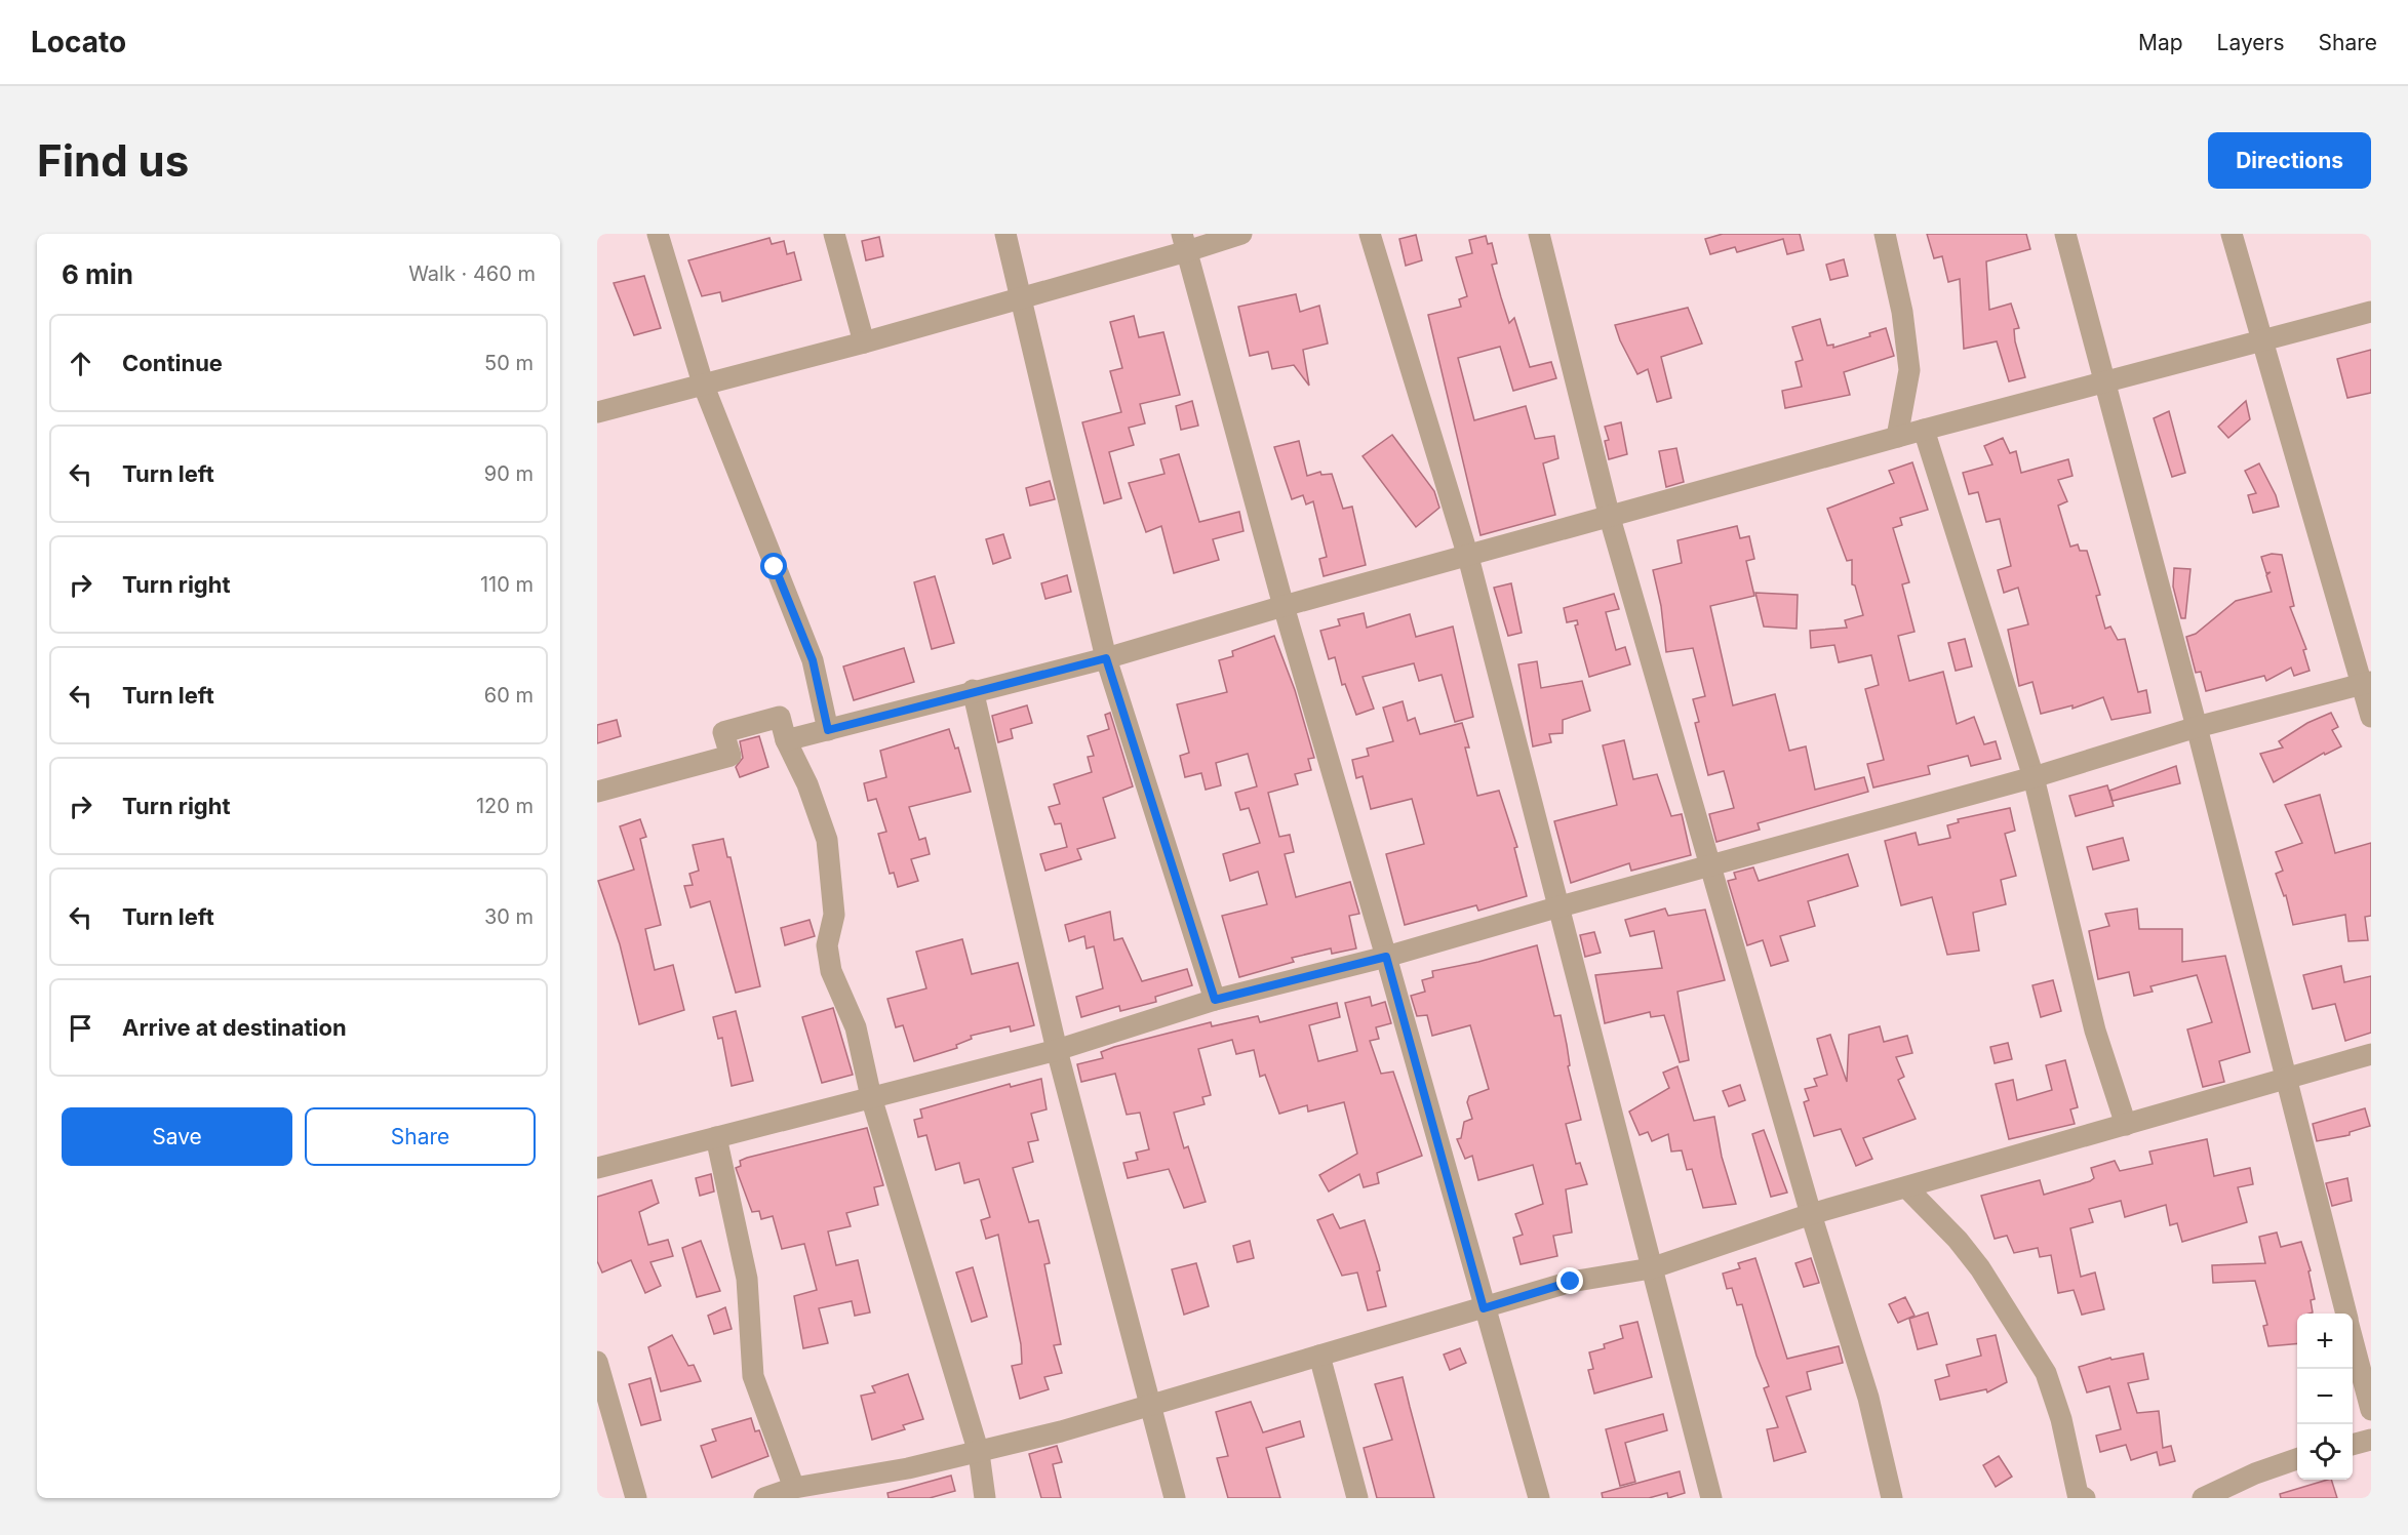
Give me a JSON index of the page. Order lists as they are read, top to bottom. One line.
{"page":{"header":"Locato","nav":["Map","Layers","Share"],"buttons":["Directions",["Save","Share"]],"title":"Find us","heading":["6 min","Walk · 460 m"],"list":[["Continue","50 m"],["Turn left","90 m"],["Turn right","110 m"],["Turn left","60 m"],["Turn right","120 m"],["Turn left","30 m"],"Arrive at destination"],"map_buttons":["+","−"]}}
